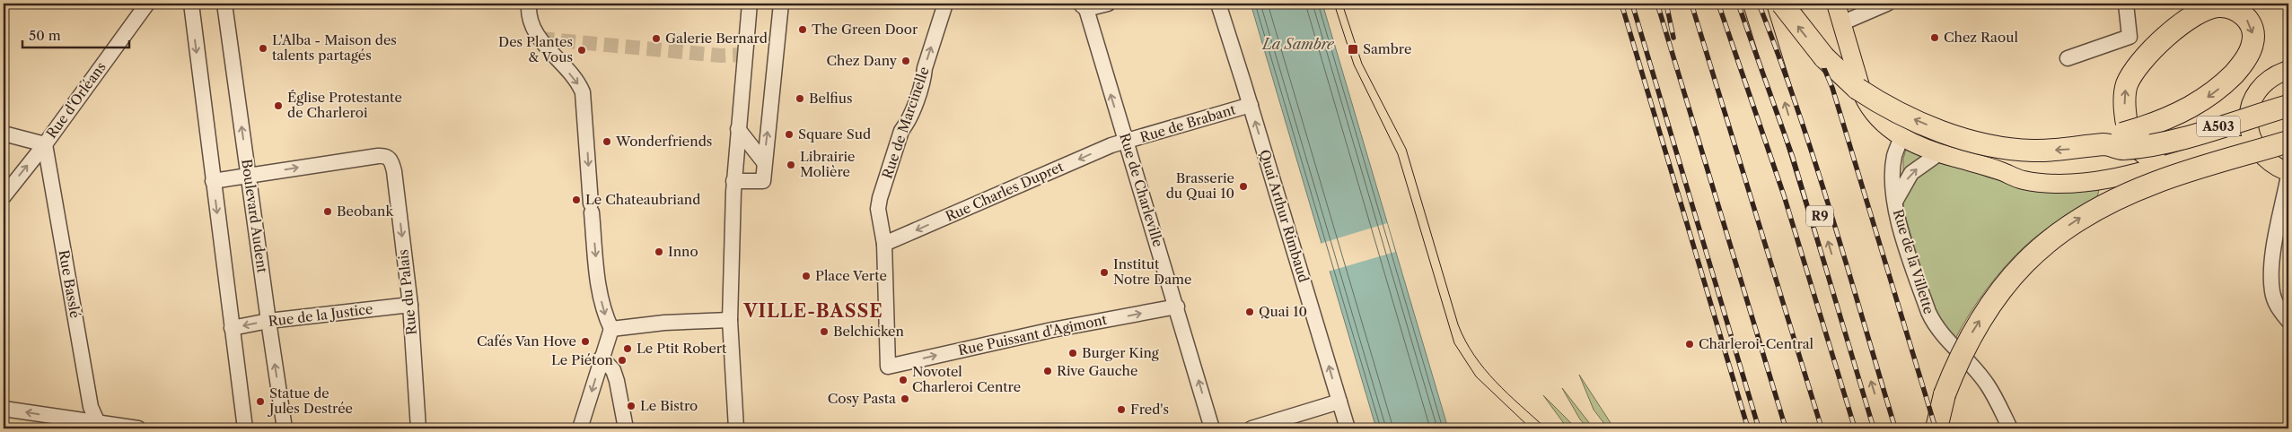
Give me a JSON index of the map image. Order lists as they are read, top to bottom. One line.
{"streets":{"highway":["A503","R9"],"street":["Rue d'Orléans","Rue de Marcinelle","Rue de Brabant","Rue de Charleville","Rue Charles Dupret","Boulevard Audent","Quai Arthur Rimbaud","Rue de la Villette","Rue Basslé","Rue du Palais","Rue de la Justice","Rue Puissant d'Agimont"]},"crossings":[["Rue d'Orléans","Rue Basslé"],["Rue de Marcinelle","Rue Charles Dupret"],["Rue de Marcinelle","Rue Puissant d'Agimont"],["Rue de Brabant","Rue de Charleville"],["Rue de Brabant","Rue Charles Dupret"],["Rue de Brabant","Quai Arthur Rimbaud"],["Rue de Charleville","Rue Charles Dupret"],["Rue de Charleville","Rue Puissant d'Agimont"],["Rue Charles Dupret","Rue Puissant d'Agimont"],["Boulevard Audent","Rue du Palais"],["Boulevard Audent","Rue de la Justice"],["Rue du Palais","Rue de la Justice"]],"one_way":["Rue de Marcinelle","Rue de Charleville","Rue Charles Dupret","Quai Arthur Rimbaud"],"districts":["VILLE-BASSE"],"water":["La Sambre"],"places":{"other":["The Green Door","Chez Raoul","Galerie Bernard","L'Alba - Maison des talents partagés","Des Plantes & Vous","Chez Dany","Belfius","Église Protestante de Charleroi","Square Sud","Wonderfriends","Librairie Molière","Brasserie du Quai 10","Le Chateaubriand","Beobank","Inno","Institut Notre Dame","Place Verte","Quai 10","Belchicken","Cafés Van Hove","Charleroi-Central","Le Ptit Robert","Burger King","Le Piéton","Rive Gauche","Novotel Charleroi Centre","Cosy Pasta","Statue de Jules Destrée","Le Bistro","Fred's"],"transit":["Sambre"]},"scale_bar":"50 m"}
